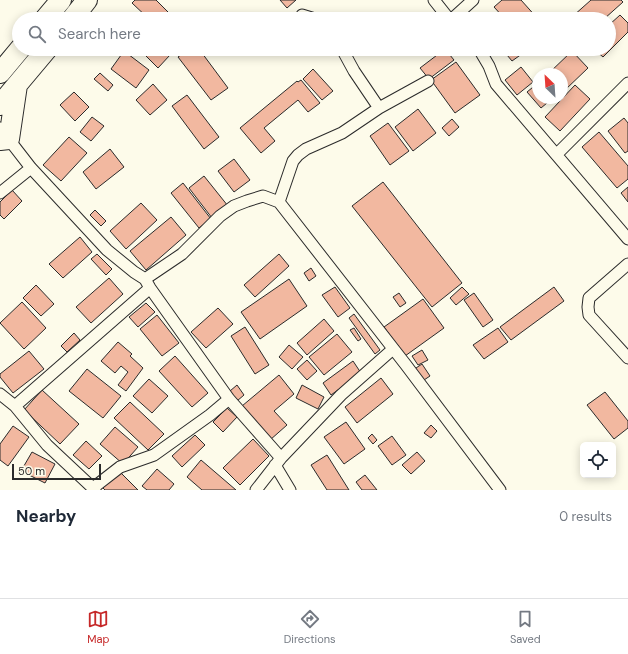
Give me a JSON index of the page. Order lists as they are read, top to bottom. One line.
{"scale_bar":"50 m","north":"top left","page":{"search":"Search here","scale":"50 m","heading":["Nearby","0 results"],"nav":["Map","Directions","Saved"]}}
